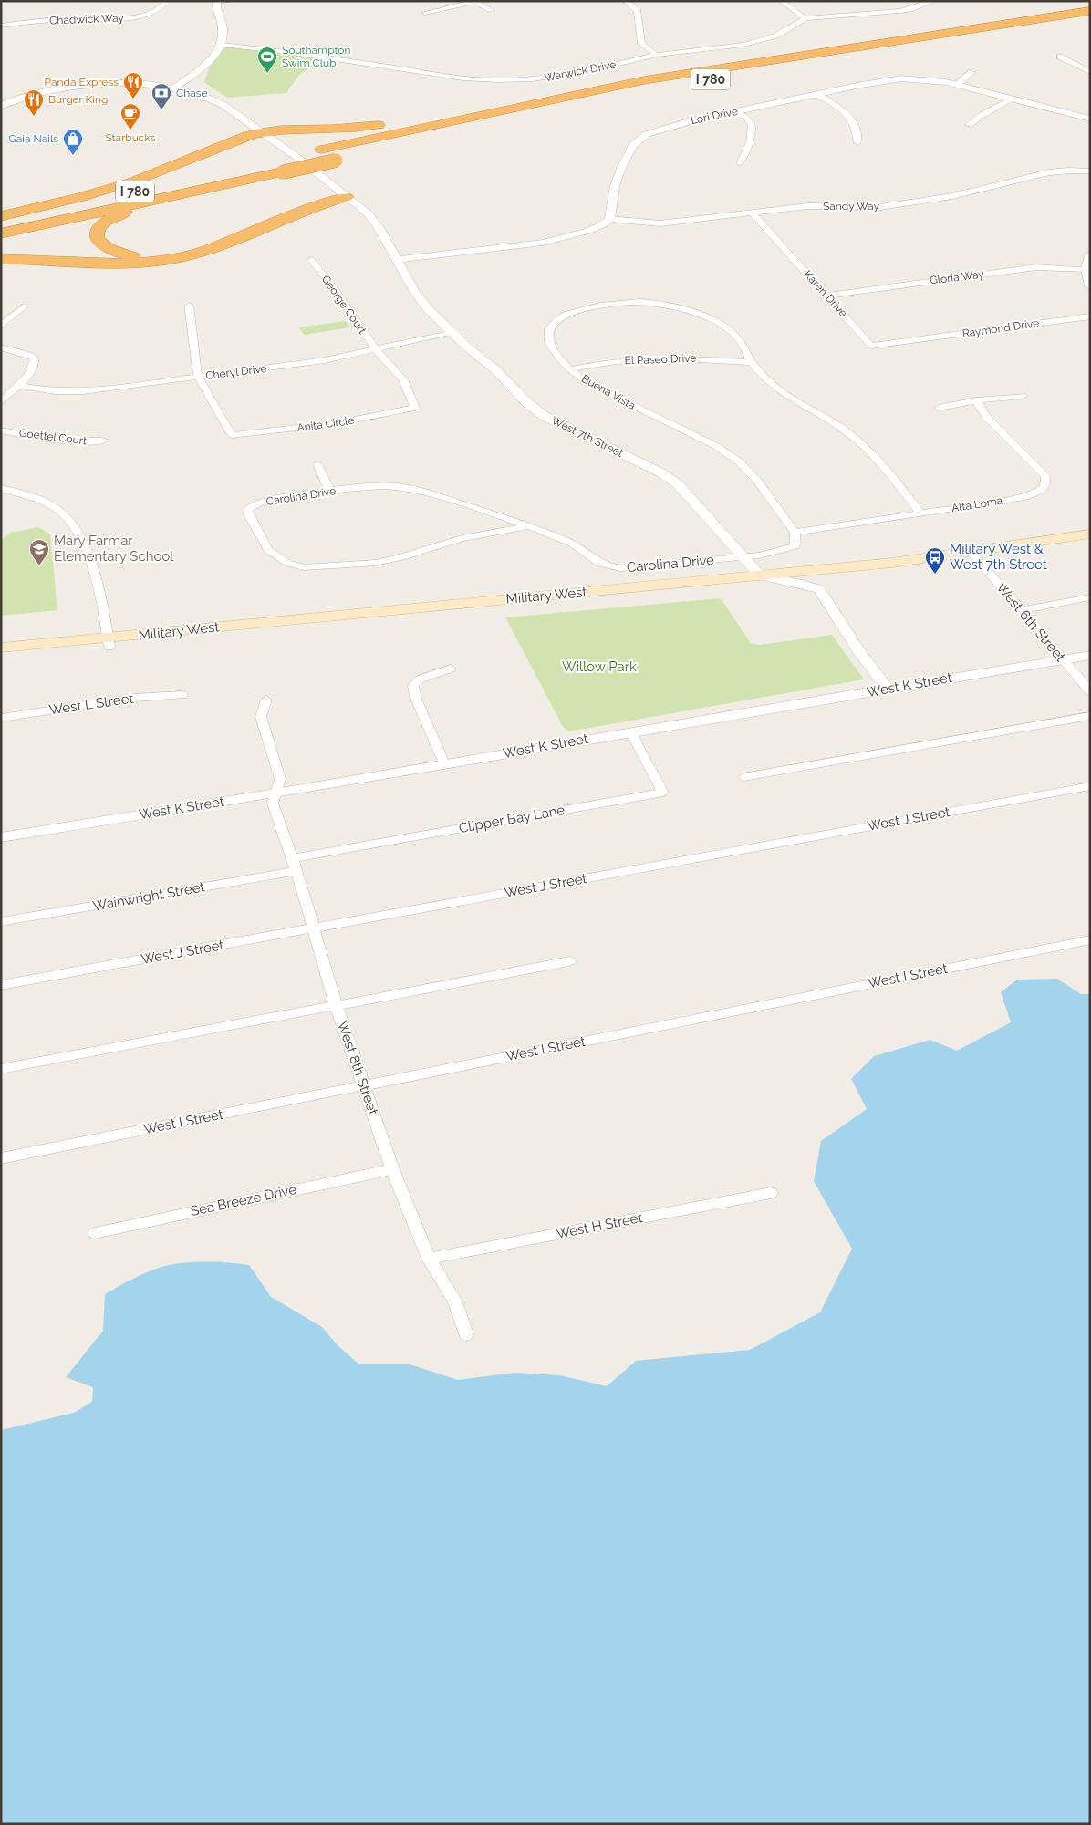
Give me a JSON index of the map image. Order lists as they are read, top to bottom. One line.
{"streets":{"highway":["I 780"],"main road":["Military West"],"street":["Chadwick Way","Warwick Drive","Lori Drive","Sandy Way","Gloria Way","Karen Drive","George Court","Raymond Drive","El Paseo Drive","Cheryl Drive","Buena Vista","Anita Circle","Goettel Court","West 7th Street","Carolina Drive","Alta Loma","West 6th Street","West K Street","West L Street","Clipper Bay Lane","West J Street","Wainwright Street","West I Street","West 8th Street","Sea Breeze Drive","West H Street"]},"crossings":[["Lori Drive","Sandy Way"],["Sandy Way","Karen Drive"],["Gloria Way","Karen Drive"],["Karen Drive","Raymond Drive"],["George Court","Cheryl Drive"],["George Court","Anita Circle"],["El Paseo Drive","Buena Vista"],["Cheryl Drive","Anita Circle"],["Cheryl Drive","West 7th Street"],["Buena Vista","Alta Loma"],["West 7th Street","Carolina Drive"],["West 7th Street","Military West"],["Military West","West 6th Street"],["West 6th Street","West K Street"],["West K Street","Clipper Bay Lane"],["West K Street","West 8th Street"],["Clipper Bay Lane","West 8th Street"],["West J Street","West 8th Street"],["Wainwright Street","West 8th Street"],["West I Street","West 8th Street"],["West 8th Street","Sea Breeze Drive"],["West 8th Street","West H Street"]],"parks":["Willow Park"],"places":{"sports":["Southampton Swim Club"],"restaurant":["Panda Express","Burger King"],"bank":["Chase"],"cafe":["Starbucks"],"shop":["Gaia Nails"],"school or university":["Mary Farmar Elementary School"],"bus stop":["Military West & West 7th Street"]}}
